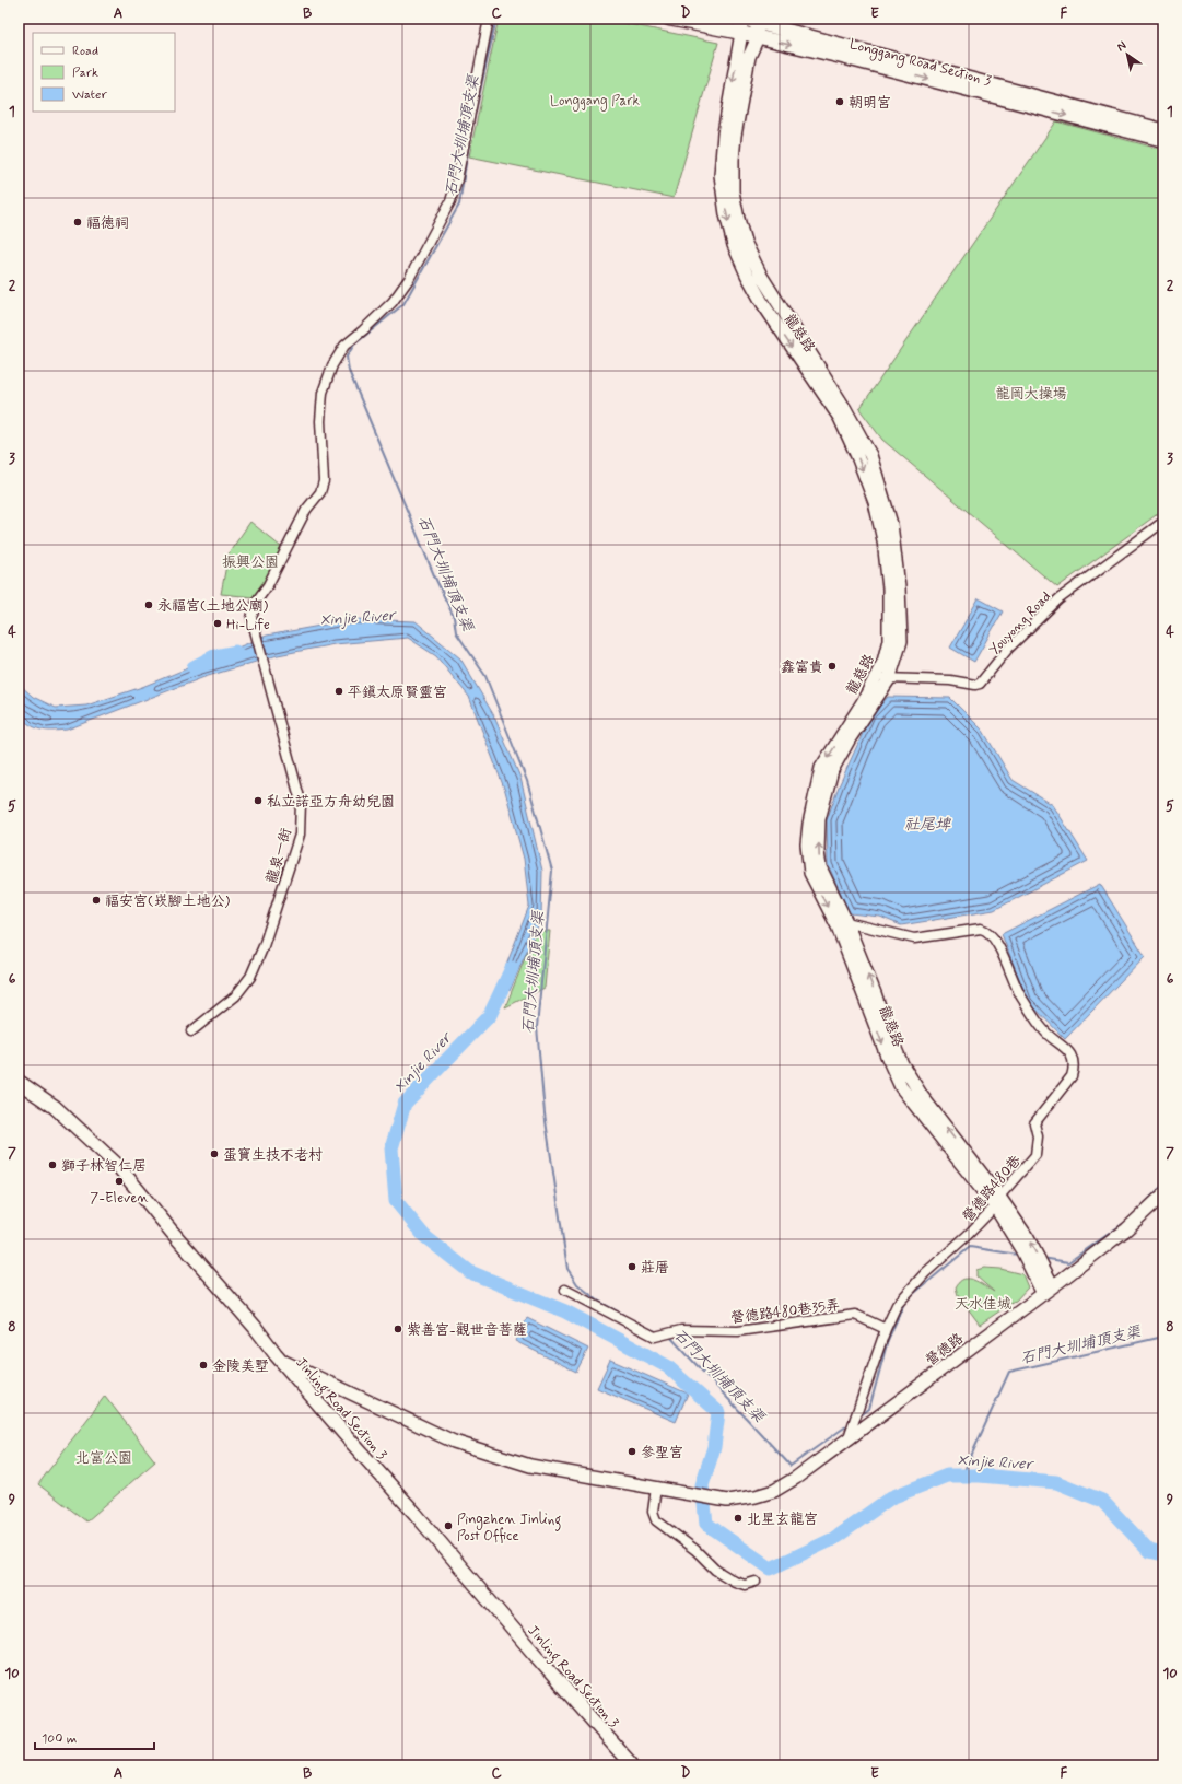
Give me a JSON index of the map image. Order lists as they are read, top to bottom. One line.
{"streets":{"main road":["Longgang Road Section 3","Jinling Road Section 3"],"street":["龍慈路","Youyong Road","龍泉一街","營德路480巷","營德路480巷35弄","營德路"]},"crossings":[["Longgang Road Section 3","龍慈路"],["龍慈路","Youyong Road"],["龍慈路","營德路480巷"],["龍慈路","營德路"],["營德路480巷","營德路480巷35弄"],["營德路480巷","營德路"],["營德路","Jinling Road Section 3"]],"water":["石門大圳埔頂支渠","Xinjie River","社尾埤"],"parks":["Longgang Park","龍岡大操場","振興公園","天水佳城","北富公園"],"places":["朝明宮","福德祠","永福宮(土地公廟)","Hi-Life","鑫富貴","平鎮太原賢靈宮","私立諾亞方舟幼兒園","福安宮(崁腳土地公)","蛋寶生技不老村","獅子林智仁居","7-Eleven","莊厝","紫善宮-觀世音菩薩","金陵美墅","參聖宮","北星玄龍宮","Pingzhen Jinling Post Office"],"legend":["Road","Park","Water"],"scale_bar":"100 m","north":"top left","grid":{"columns":["A","B","C","D","E","F"],"rows":["1","2","3","4","5","6","7","8","9","10"]}}
